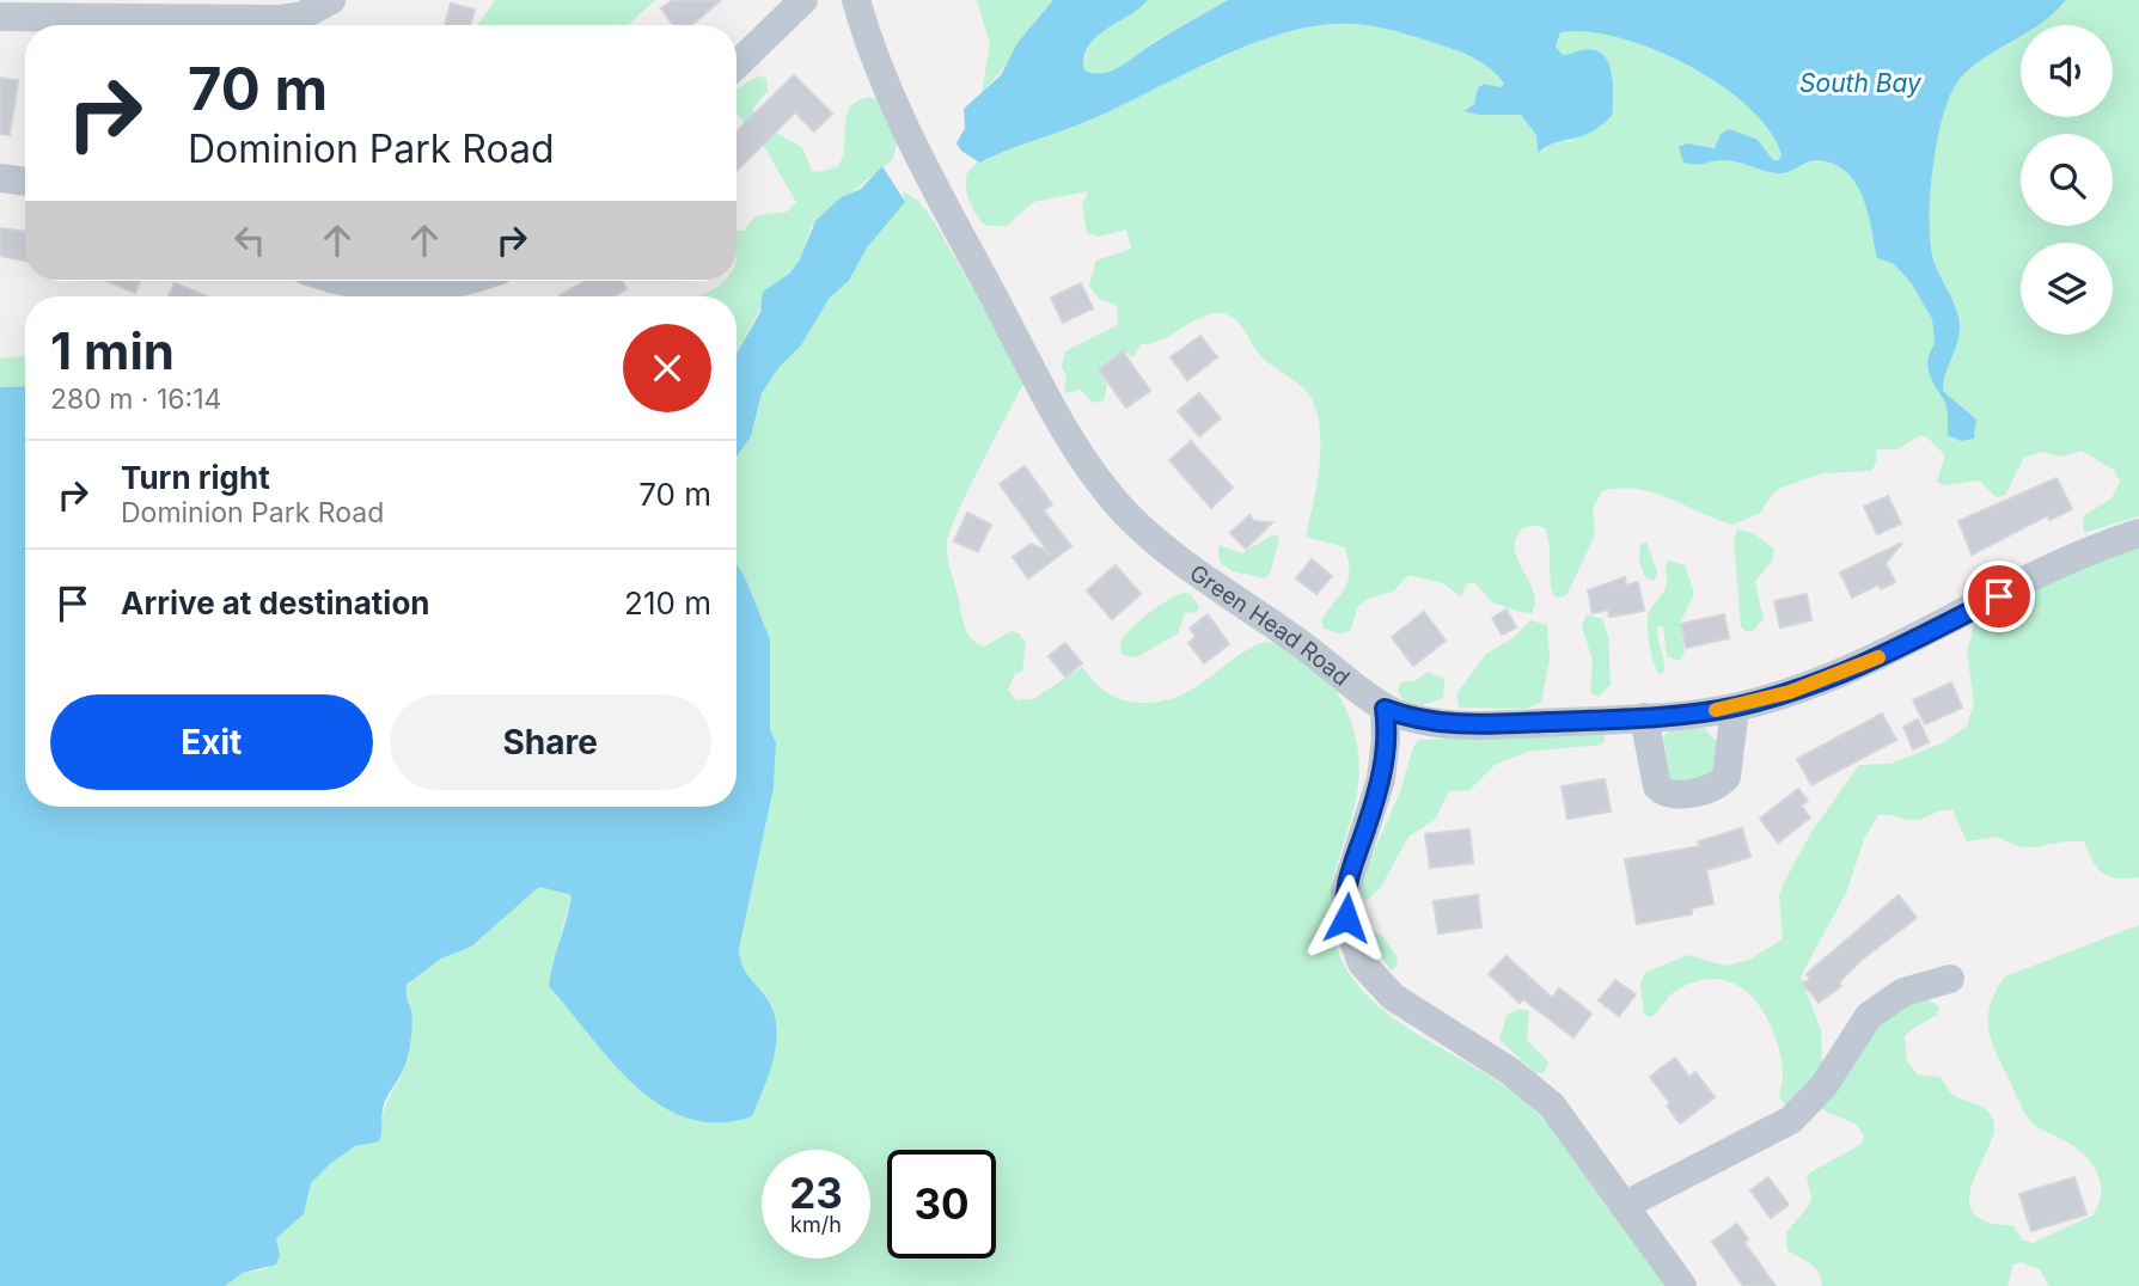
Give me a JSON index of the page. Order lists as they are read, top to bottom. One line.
{"streets":{"street":["Green Head Road"]},"water":["South Bay"],"page":{"turn":["70 m","Dominion Park Road"],"heading":["1 min","280 m · 16:14"],"list":[{"name":"Turn right","note":"Dominion Park Road","value":"70 m"},{"name":"Arrive at destination","value":"210 m"}],"buttons":["Exit","Share"],"speed":"23 km/h","limit":"30"}}
